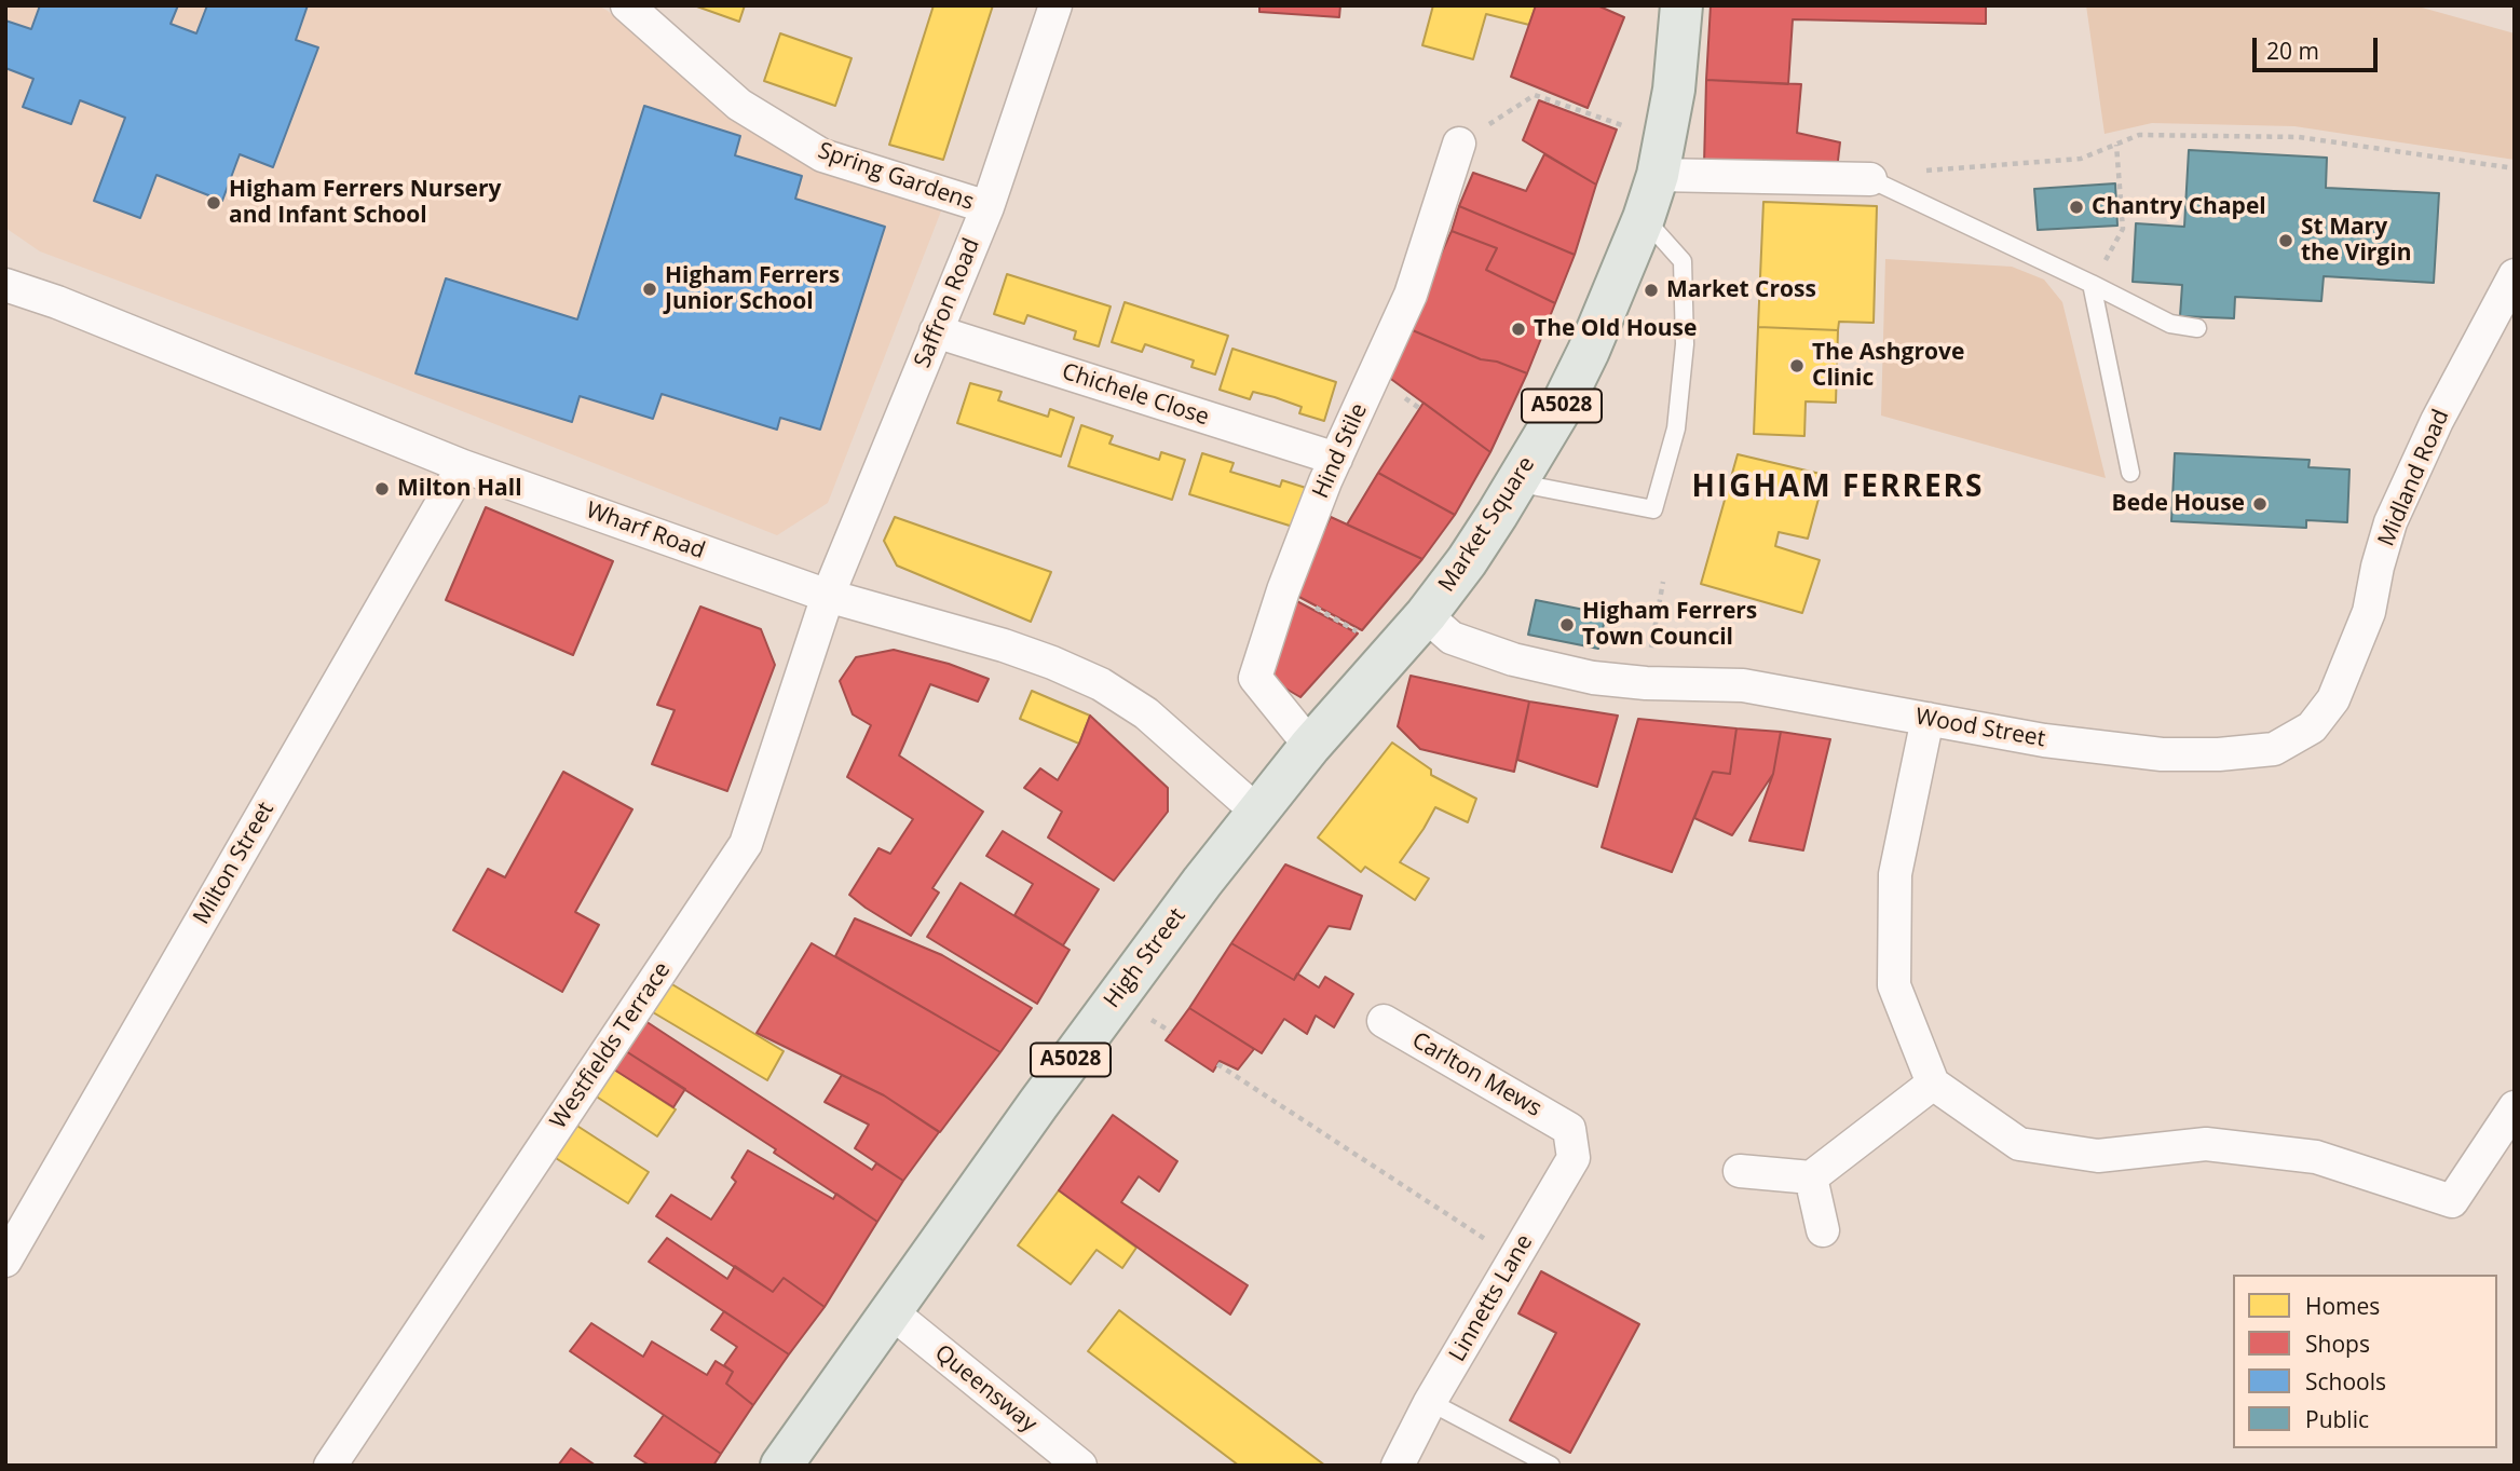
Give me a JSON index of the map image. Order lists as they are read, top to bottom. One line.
{"streets":{"main road":["A5028","Market Square","High Street"],"street":["Spring Gardens","Saffron Road","Chichele Close","Hind Stile","Midland Road","Wharf Road","Wood Street","Milton Street","Westfields Terrace","Carlton Mews","Linnetts Lane","Queensway"]},"crossings":[["Spring Gardens","Saffron Road"],["Saffron Road","Chichele Close"],["Saffron Road","Wharf Road"],["Saffron Road","Westfields Terrace"],["Chichele Close","Hind Stile"],["A5028","Market Square"],["Hind Stile","High Street"],["Midland Road","Wood Street"],["Market Square","Wood Street"],["Market Square","High Street"],["Wharf Road","Milton Street"],["Wharf Road","High Street"],["Wharf Road","Westfields Terrace"],["High Street","Queensway"],["Carlton Mews","Linnetts Lane"]],"districts":["HIGHAM FERRERS"],"places":["Higham Ferrers Nursery and Infant School","Chantry Chapel","St Mary the Virgin","Higham Ferrers Junior School","Market Cross","The Old House","The Ashgrove Clinic","Milton Hall","Bede House","Higham Ferrers Town Council"],"legend":["Homes","Shops","Schools","Public"],"scale_bar":"20 m"}
